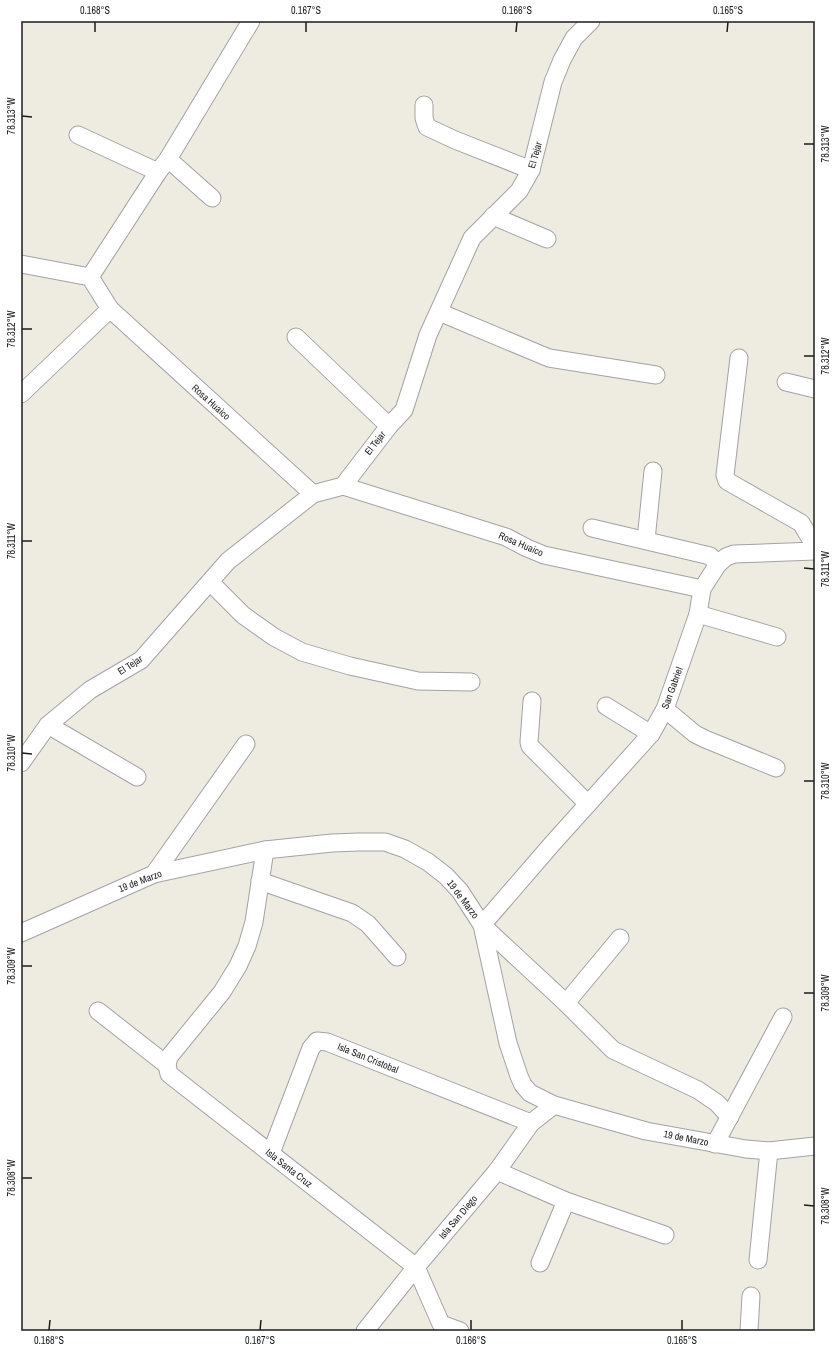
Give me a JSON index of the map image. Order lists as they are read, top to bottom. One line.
{"streets":{"street":["El Tejar","Rosa Huaico","San Gabriel","19 de Marzo","Isla San Cristobal","Isla Santa Cruz","Isla San Diego"]},"crossings":[["El Tejar","Rosa Huaico"],["Rosa Huaico","San Gabriel"],["San Gabriel","19 de Marzo"],["19 de Marzo","Isla San Diego"],["Isla San Cristobal","Isla Santa Cruz"],["Isla San Cristobal","Isla San Diego"],["Isla Santa Cruz","Isla San Diego"]],"coordinates":["0.168°S","0.167°S","0.166°S","0.165°S","78.313°W","78.312°W","78.311°W","78.310°W","78.309°W","78.308°W"]}
